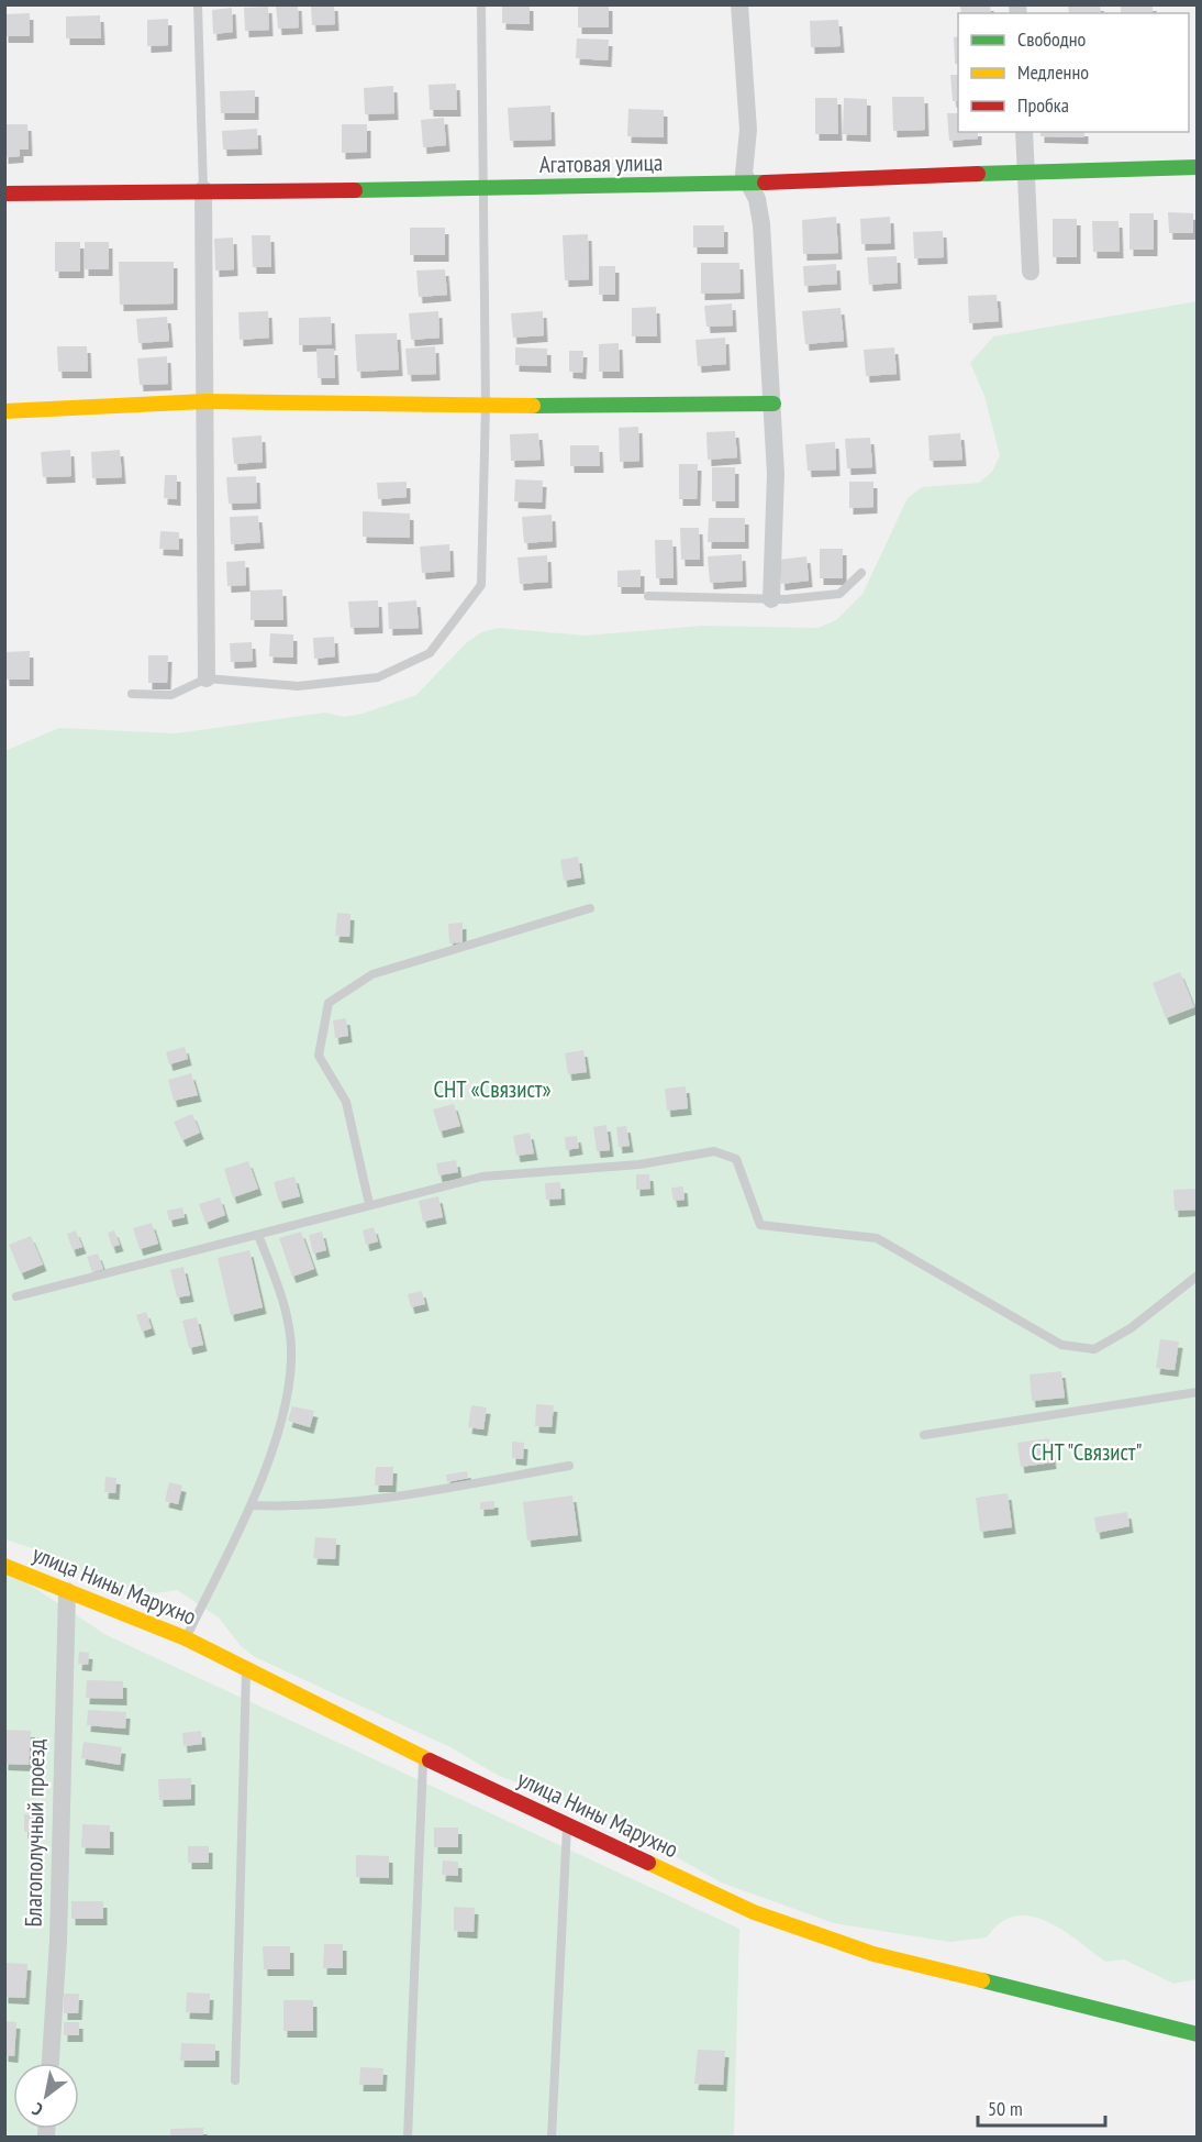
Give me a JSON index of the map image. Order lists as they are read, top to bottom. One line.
{"streets":{"street":["Агатовая улица","улица Нины Марухно","Благополучный проезд"]},"crossings":[["улица Нины Марухно","Благополучный проезд"]],"parks":["СНТ «Связист»","СНТ \"Связист\""],"legend":["Свободно","Медленно","Пробка"],"scale_bar":"50 m","north":"bottom left"}
